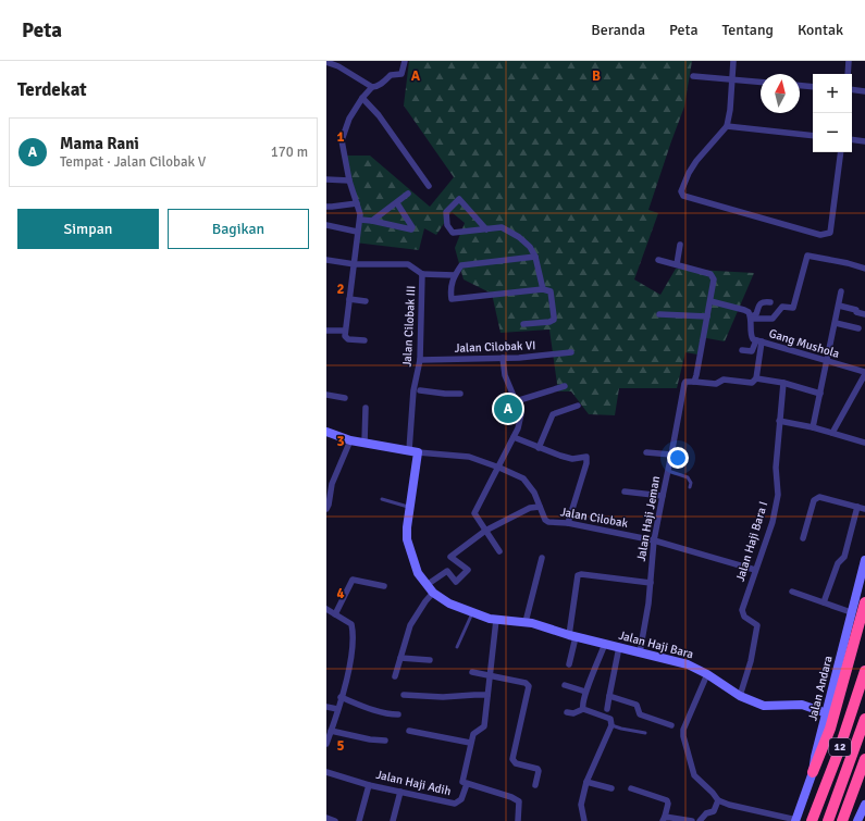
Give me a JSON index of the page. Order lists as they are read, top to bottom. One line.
{"streets":{"highway":["12"],"street":["Jalan Cilobak III","Gang Mushola","Jalan Cilobak VI","Jalan Cilobak","Jalan Haji Jeman","Jalan Haji Bara I","Jalan Haji Bara","Jalan Andara","Jalan Haji Adih"]},"crossings":[["Jalan Cilobak III","Jalan Cilobak VI"],["Jalan Cilobak III","Jalan Cilobak"],["Jalan Cilobak III","Jalan Haji Bara"],["Jalan Cilobak","Jalan Haji Jeman"],["Jalan Cilobak","Jalan Haji Bara I"],["Jalan Cilobak","Jalan Haji Bara"],["Jalan Haji Jeman","Jalan Haji Bara"],["Jalan Haji Bara I","Jalan Haji Bara"],["Jalan Haji Bara","Jalan Andara"],["Jalan Haji Bara","Jalan Haji Adih"]],"north":"top","page":{"header":"Peta","nav":["Beranda","Peta","Tentang","Kontak"],"heading":"Terdekat","map_buttons":["+","−"],"list":[{"mark":"A","name":"Mama Rani","note":"Tempat · Jalan Cilobak V","value":"170 m"}],"buttons":["Simpan","Bagikan"],"pins":"A"},"grid":{"columns":["A","B"],"rows":["1","2","3","4","5"]}}
